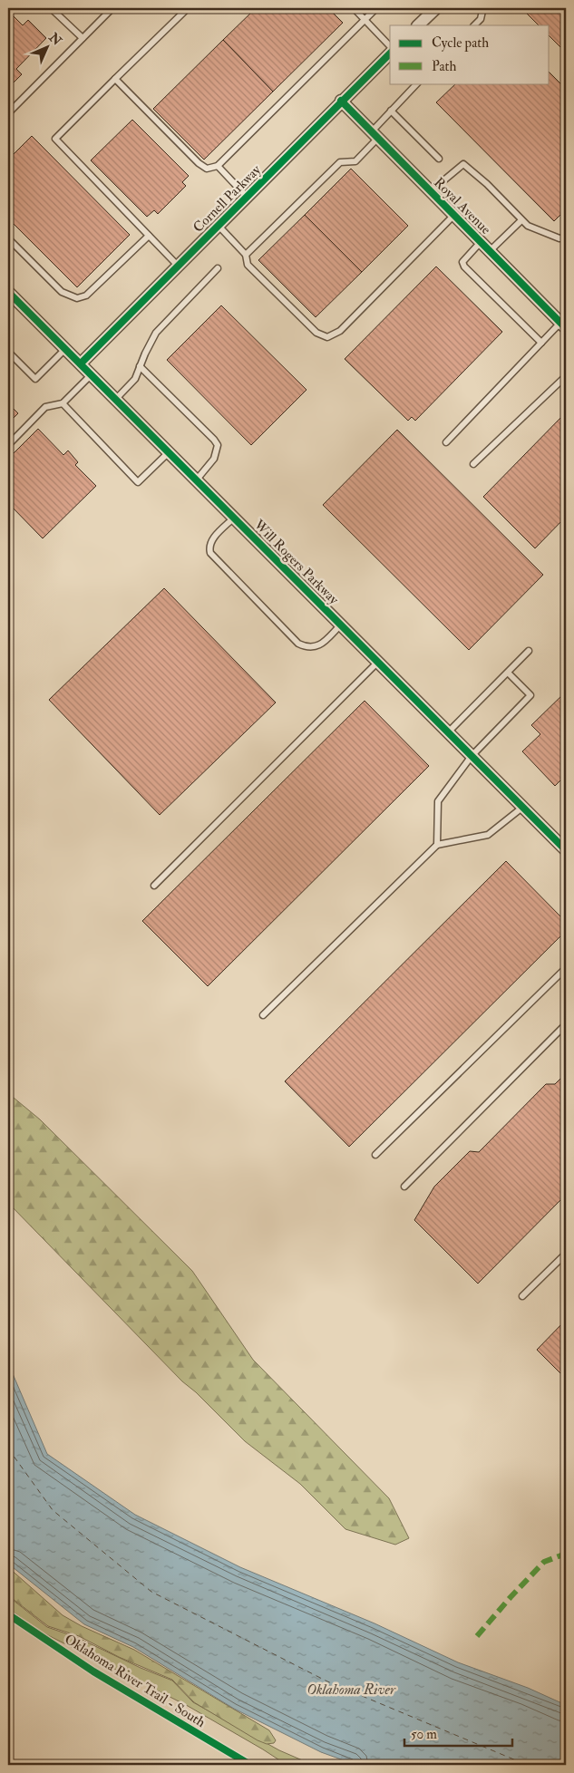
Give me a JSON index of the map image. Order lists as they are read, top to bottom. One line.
{"streets":{"street":["Cornell Parkway","Royal Avenue","Will Rogers Parkway"],"cycle path":["Oklahoma River Trail - South"]},"crossings":[["Cornell Parkway","Royal Avenue"],["Cornell Parkway","Will Rogers Parkway"]],"water":["Oklahoma River"],"legend":["Cycle path","Path"],"scale_bar":"50 m","north":"top right"}
